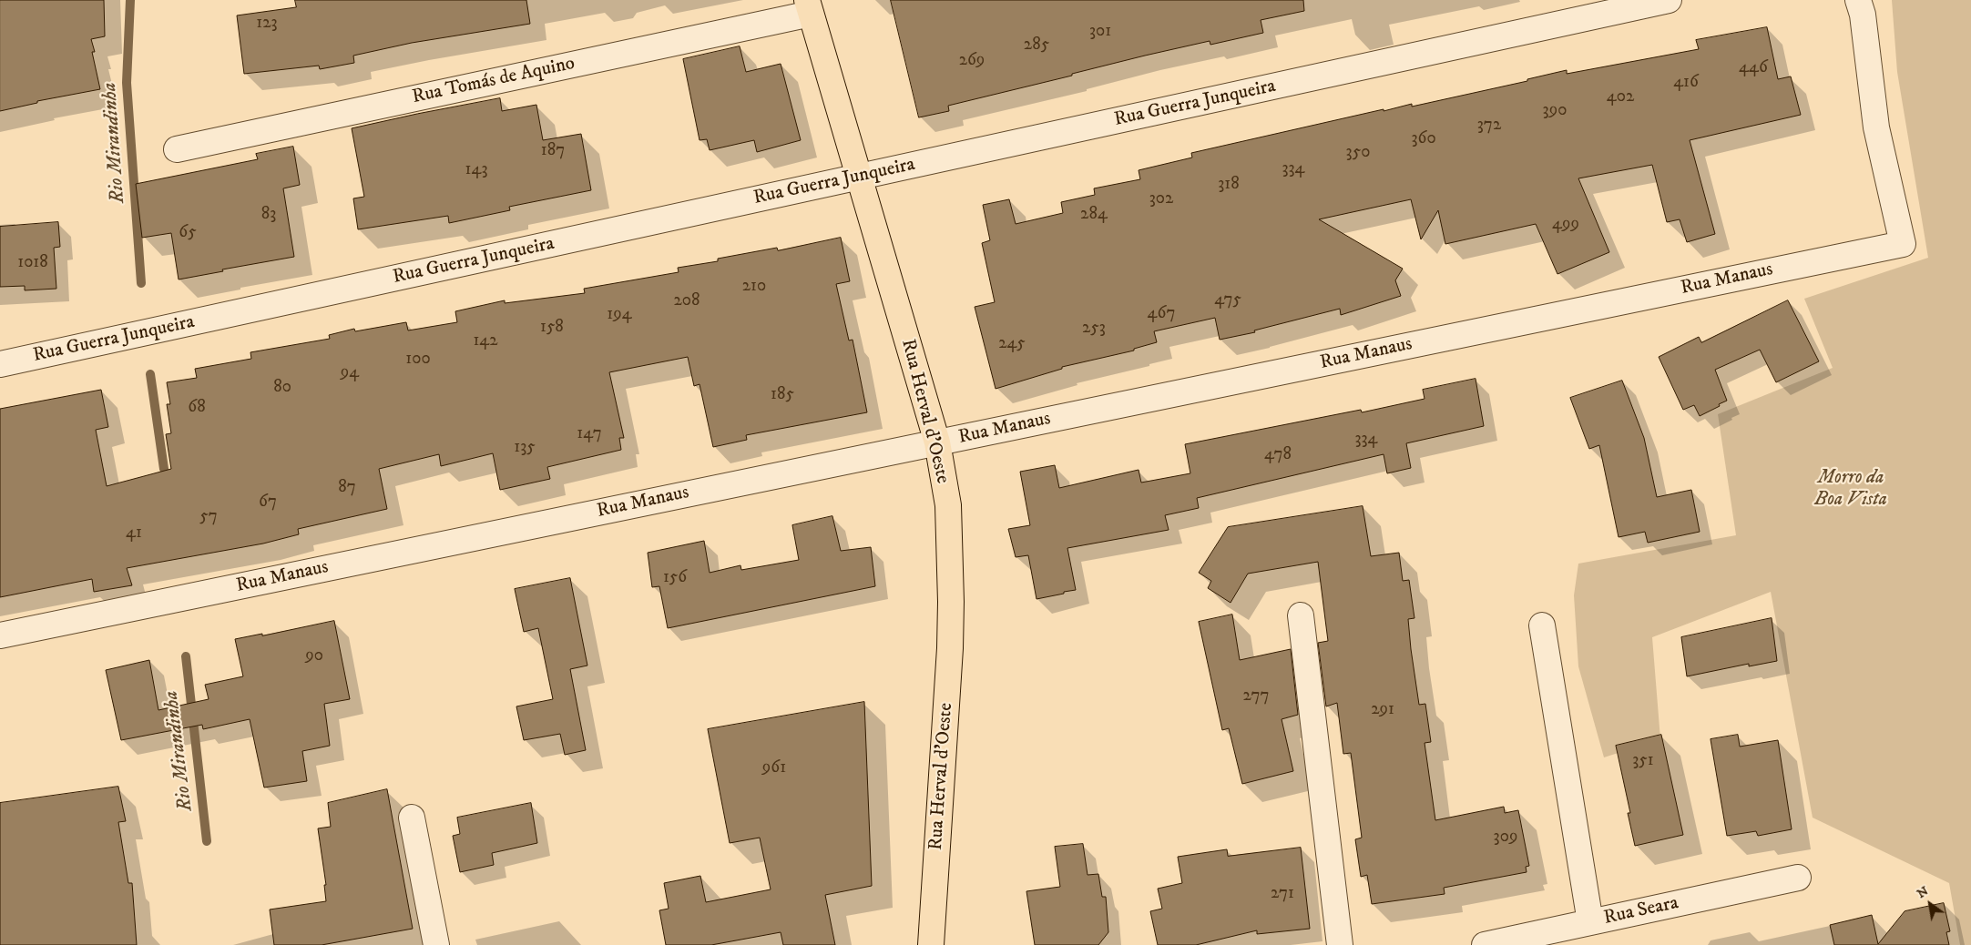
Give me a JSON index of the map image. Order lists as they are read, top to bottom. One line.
{"streets":{"main road":["Rua Herval d'Oeste"],"street":["Rua Tomás de Aquino","Rua Guerra Junqueira","Rua Manaus","Rua Seara"]},"crossings":[["Rua Tomás de Aquino","Rua Herval d'Oeste"],["Rua Guerra Junqueira","Rua Herval d'Oeste"],["Rua Manaus","Rua Herval d'Oeste"]],"water":["Rio Mirandinha"],"parks":["Morro da Boa Vista"],"house_numbers":["123","301","285","269","446","416","402","390","372","360","187","350","334","143","318","302","83","284","499","65","1018","210","475","208","467","194","158","253","142","245","100","94","80","185","68","147","334","135","478","87","67","57","41","156","90","277","291","351","961","309","271"],"north":"top left"}
